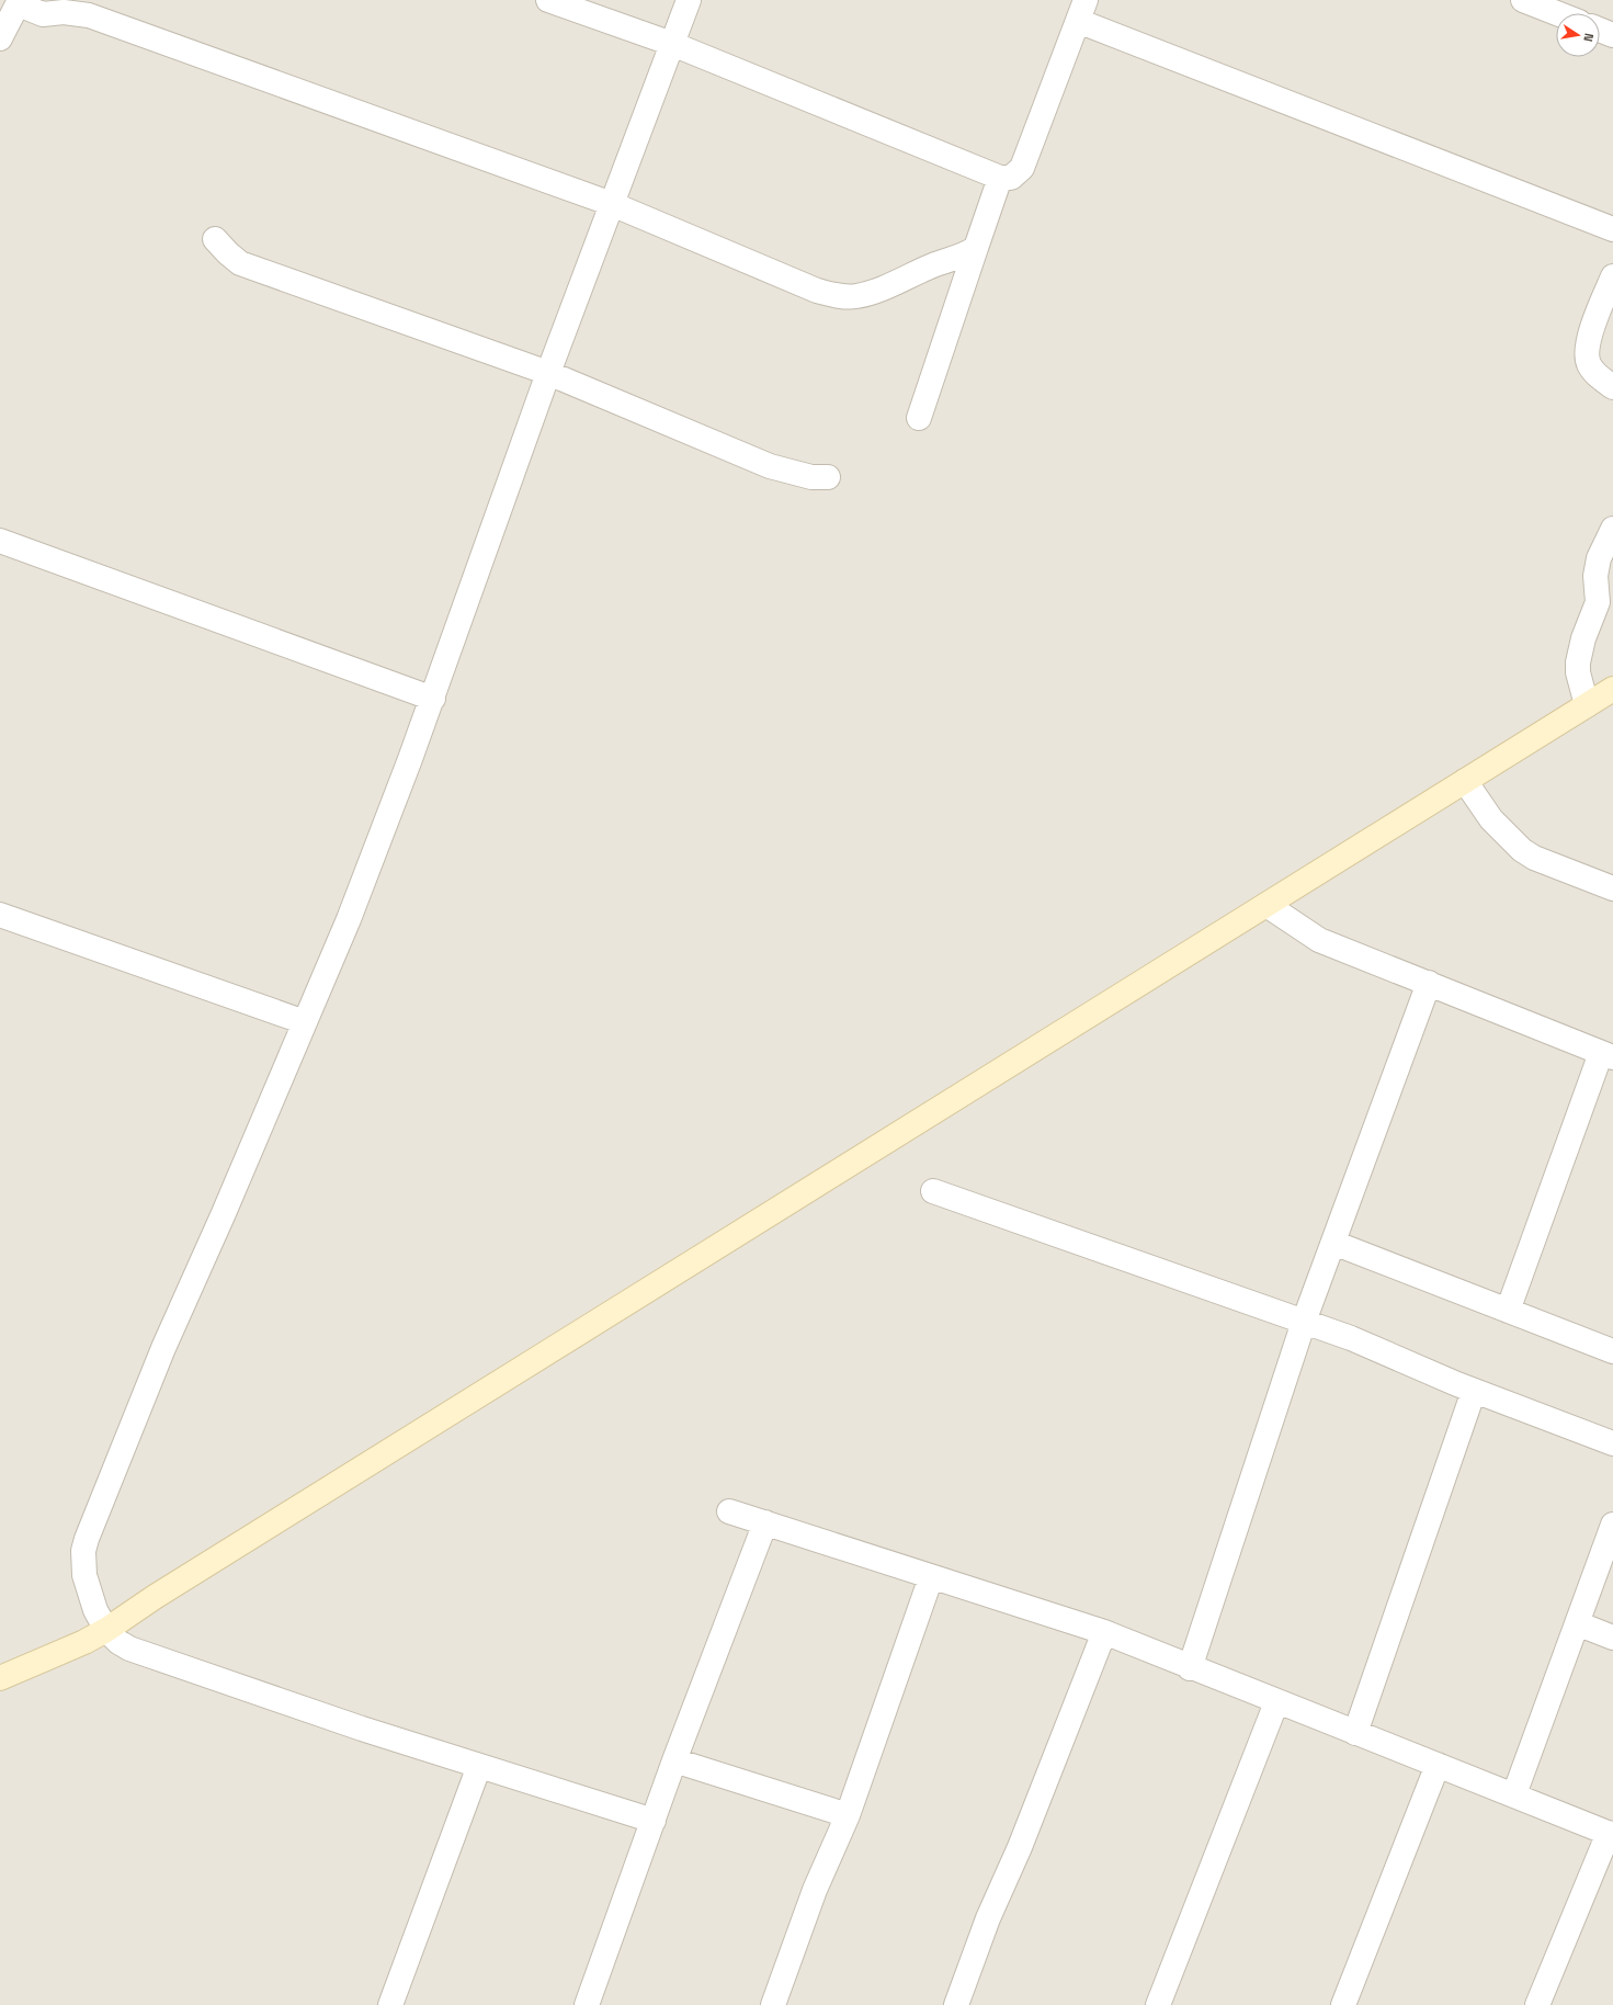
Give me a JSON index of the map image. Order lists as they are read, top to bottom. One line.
{"north":"right"}
